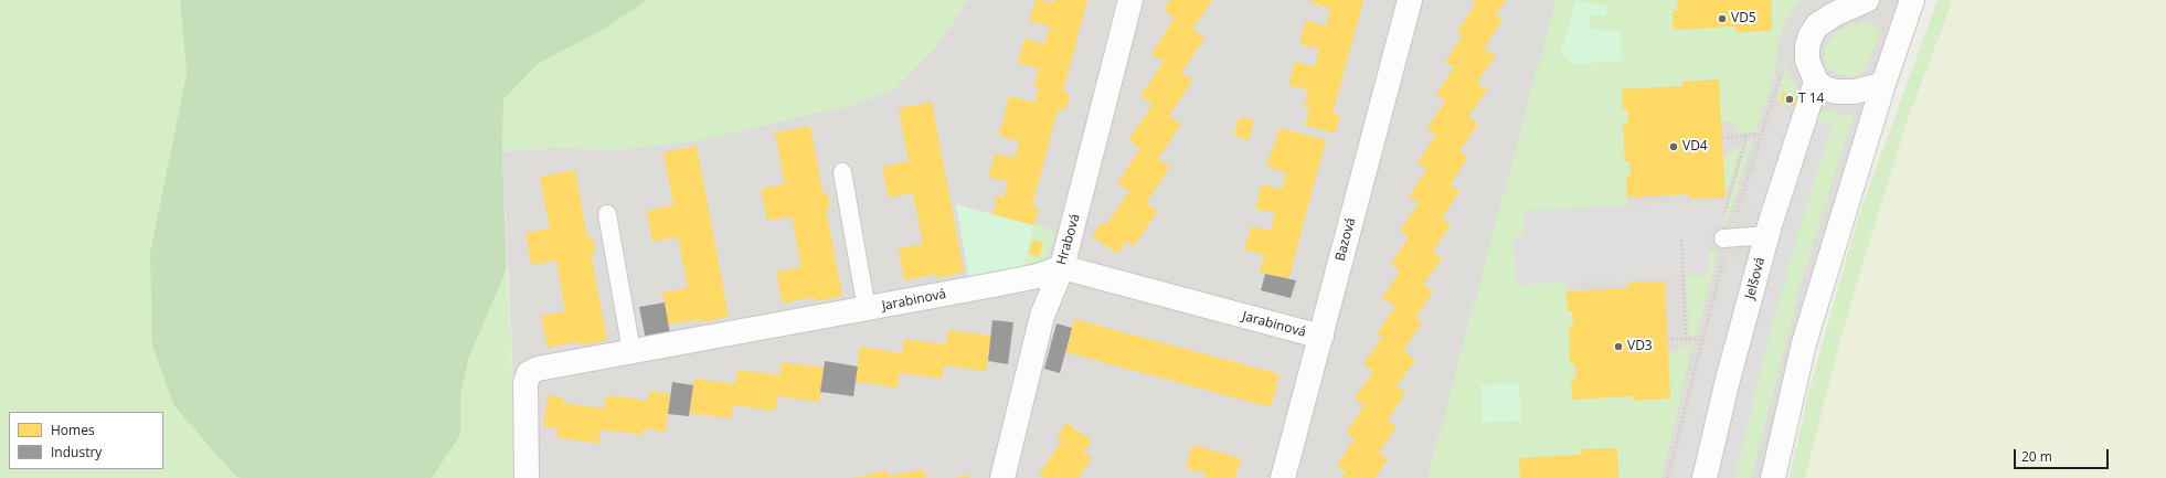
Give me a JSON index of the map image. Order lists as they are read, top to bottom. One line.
{"streets":{"street":["Hrabová","Bazová","Jelšová","Jarabinová"]},"crossings":[["Hrabová","Jarabinová"],["Bazová","Jarabinová"]],"places":["VD5","T 14","VD4","VD3"],"legend":["Homes","Industry"],"scale_bar":"20 m"}
